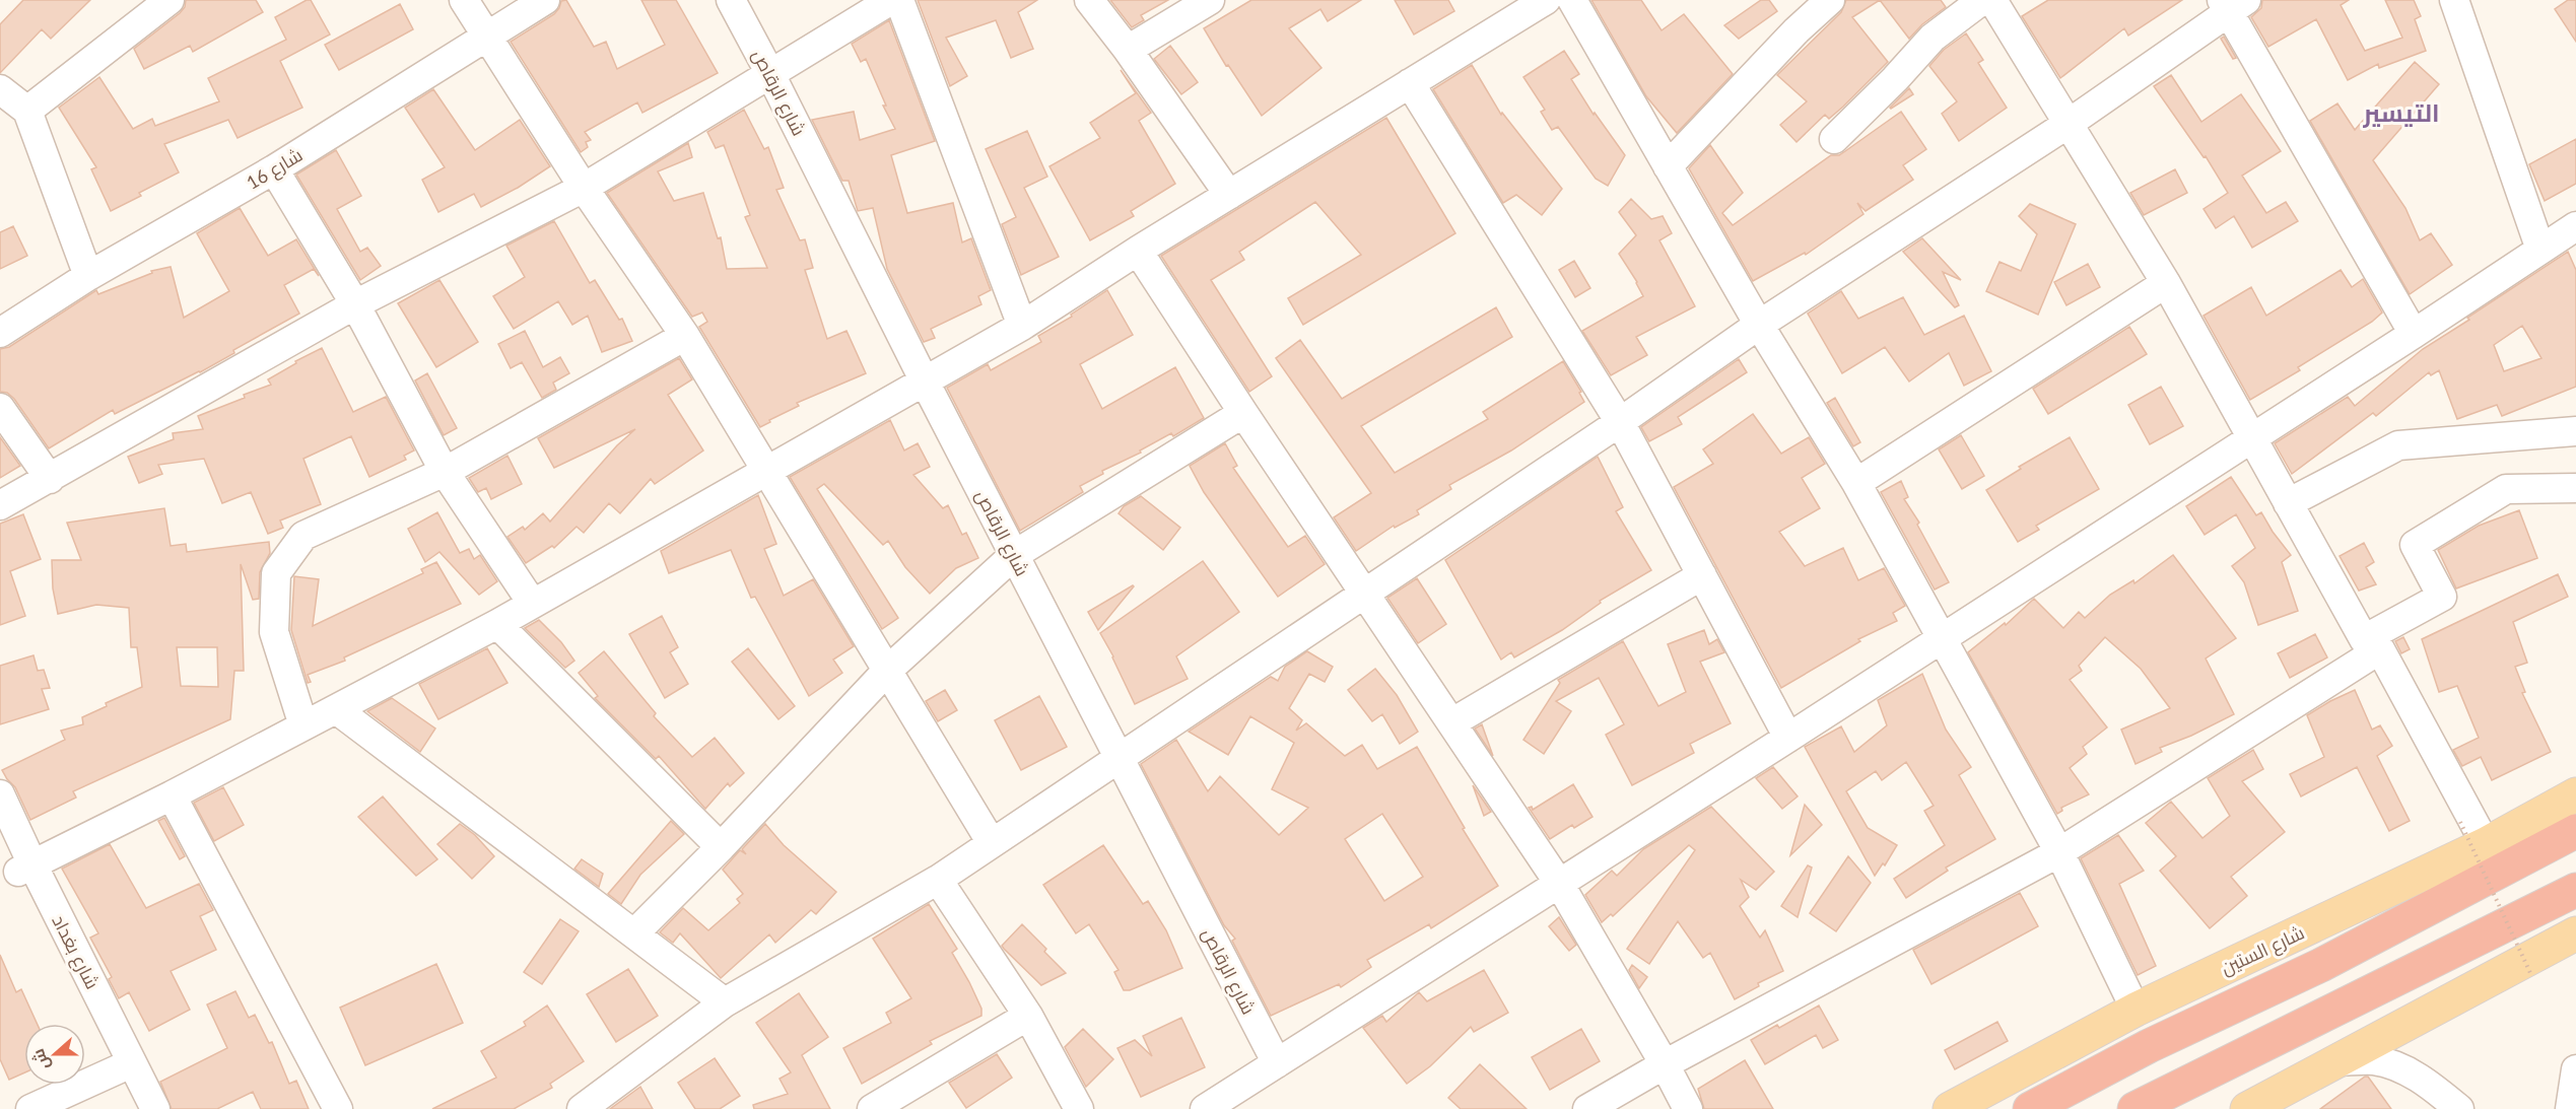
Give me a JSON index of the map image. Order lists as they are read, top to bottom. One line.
{"streets":{"main road":["شارع الستين"],"street":["شارع الرقاص","شارع 16","شارع بغداد"]},"districts":["التيسير"],"north":"left"}
